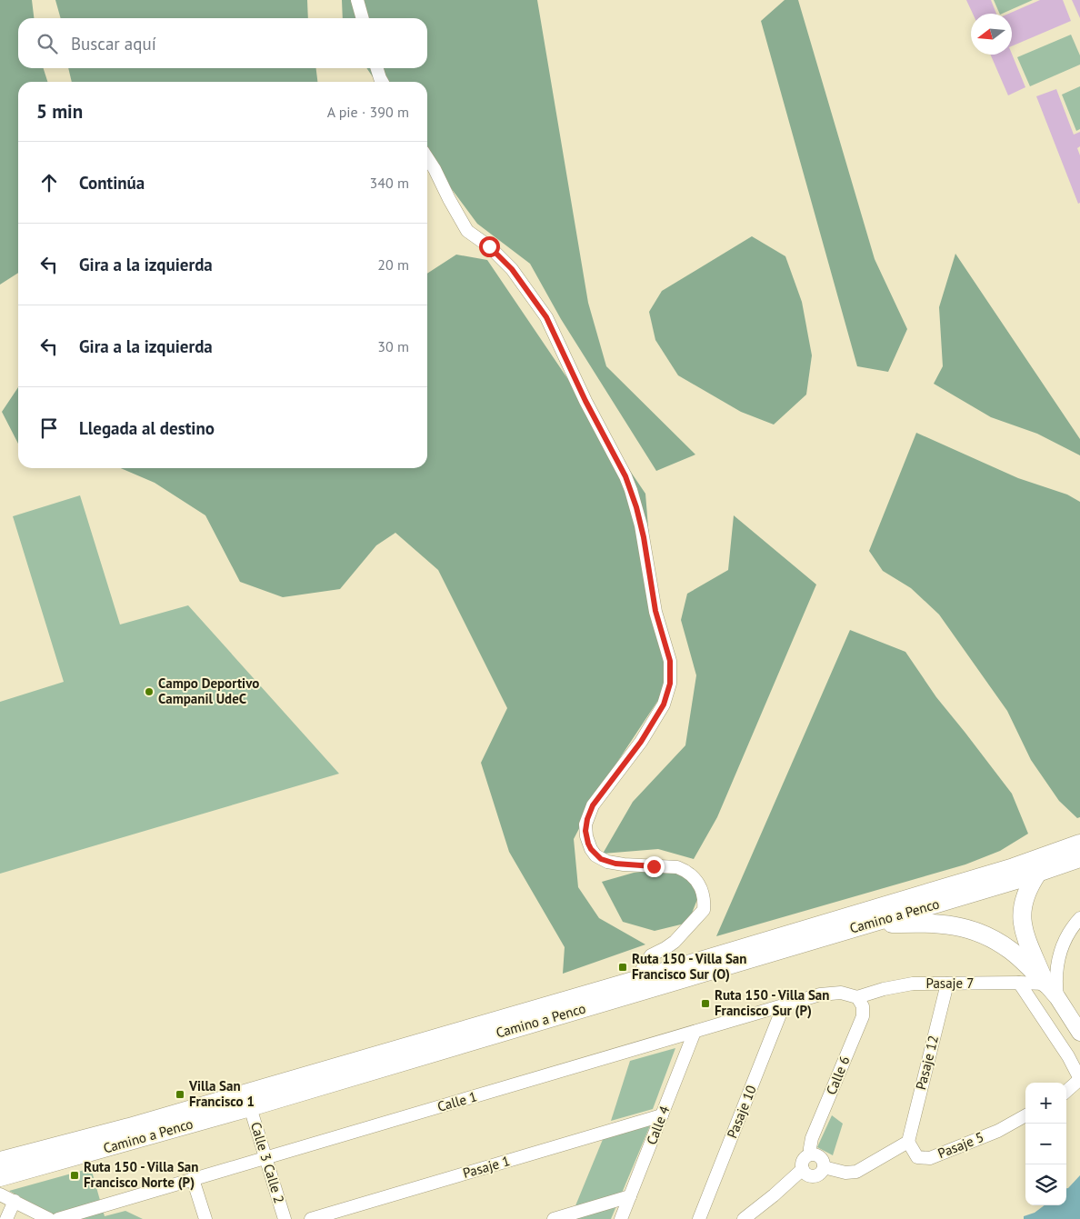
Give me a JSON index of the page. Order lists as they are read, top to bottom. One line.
{"streets":{"highway":["Camino a Penco"],"street":["Pasaje 7","Pasaje 12","Calle 6","Calle 1","Pasaje 10","Calle 4","Pasaje 5","Calle 3 Calle 2","Pasaje 1"]},"crossings":[["Camino a Penco","Calle 3 Calle 2"],["Pasaje 7","Pasaje 12"],["Pasaje 7","Calle 6"],["Pasaje 7","Calle 1"],["Pasaje 12","Pasaje 5"],["Calle 6","Calle 1"],["Calle 1","Pasaje 10"],["Calle 1","Calle 4"],["Calle 1","Calle 3 Calle 2"],["Calle 4","Pasaje 1"]],"places":{"other":["Campo Deportivo Campanil UdeC"],"transit":["Ruta 150 - Villa San Francisco Sur (O)","Ruta 150 - Villa San Francisco Sur (P)","Villa San Francisco 1","Ruta 150 - Villa San Francisco Norte (P)"]},"north":"left","page":{"search":"Buscar aquí","heading":["5 min","A pie · 390 m"],"list":[["Continúa","340 m"],["Gira a la izquierda","20 m"],["Gira a la izquierda","30 m"],"Llegada al destino"],"map_buttons":["+","−"]}}
